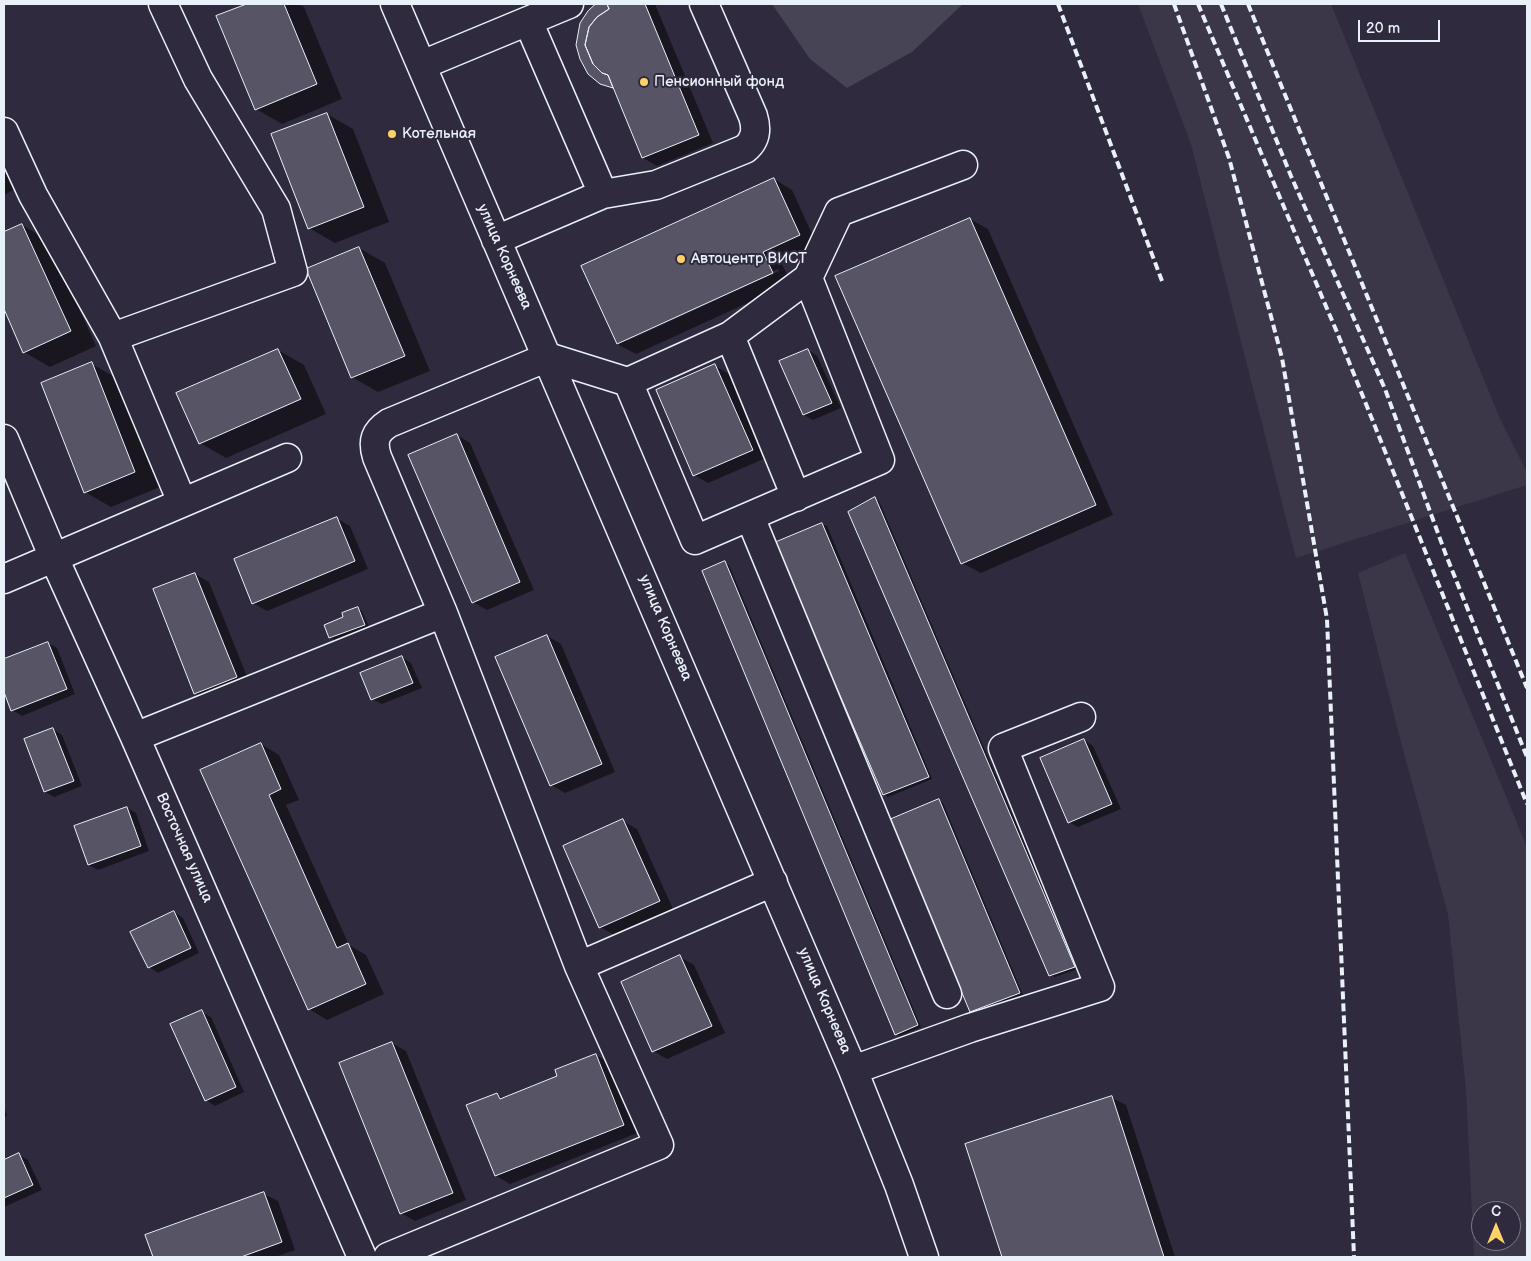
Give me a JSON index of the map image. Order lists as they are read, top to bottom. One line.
{"streets":{"street":["улица Корнеева","Восточная улица"]},"places":["Пенсионный фонд","Котельная","Автоцентр ВИСТ"],"scale_bar":"20 m","north":"top"}
